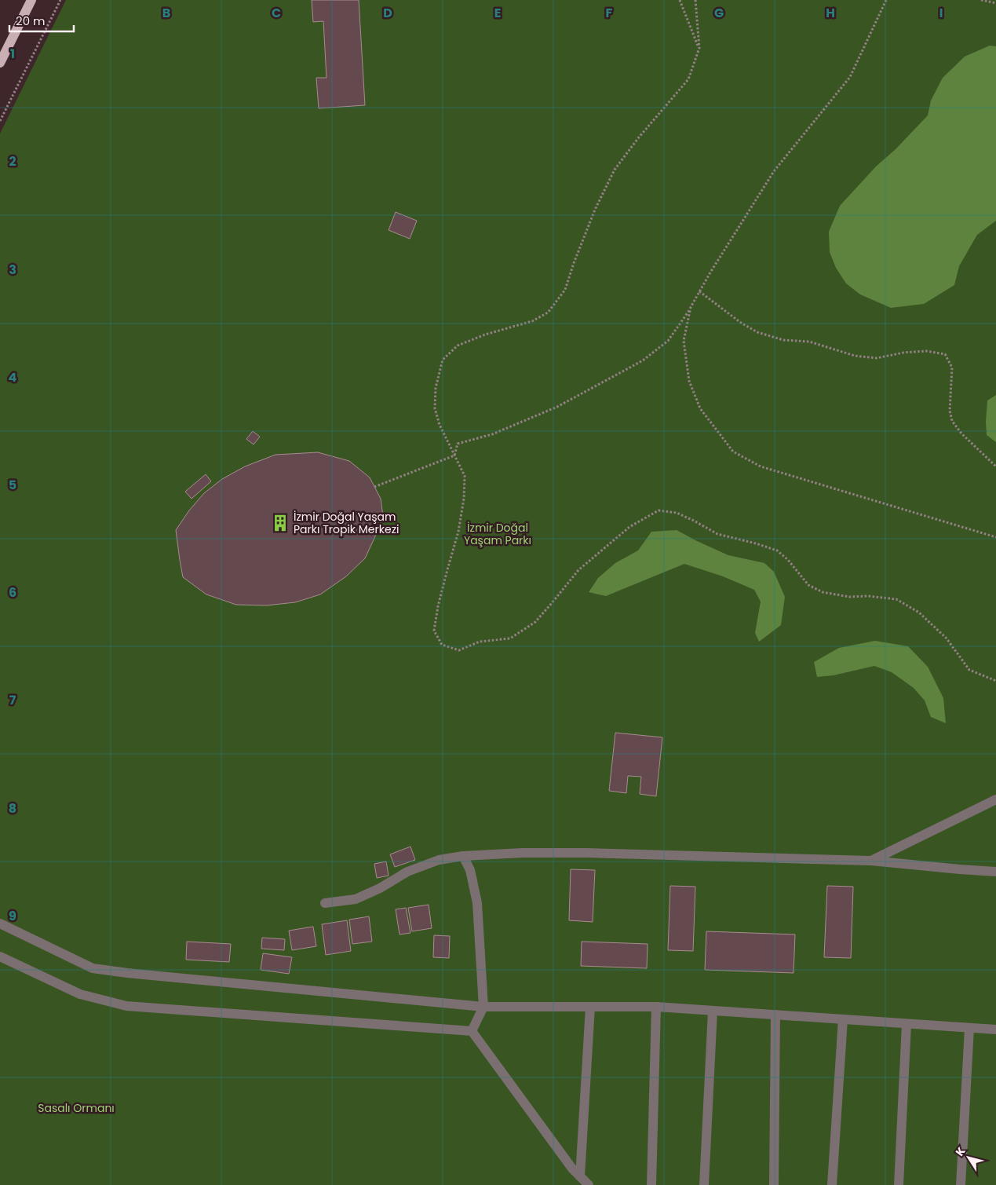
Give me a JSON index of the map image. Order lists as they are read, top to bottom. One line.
{"parks":["İzmir Doğal Yaşam Parkı","Sasalı Ormanı"],"places":{"building":["İzmir Doğal Yaşam Parkı Tropik Merkezi"]},"scale_bar":"20 m","north":"top left","grid":{"columns":["B","C","D","E","F","G","H","I"],"rows":["1","2","3","4","5","6","7","8","9"]}}
